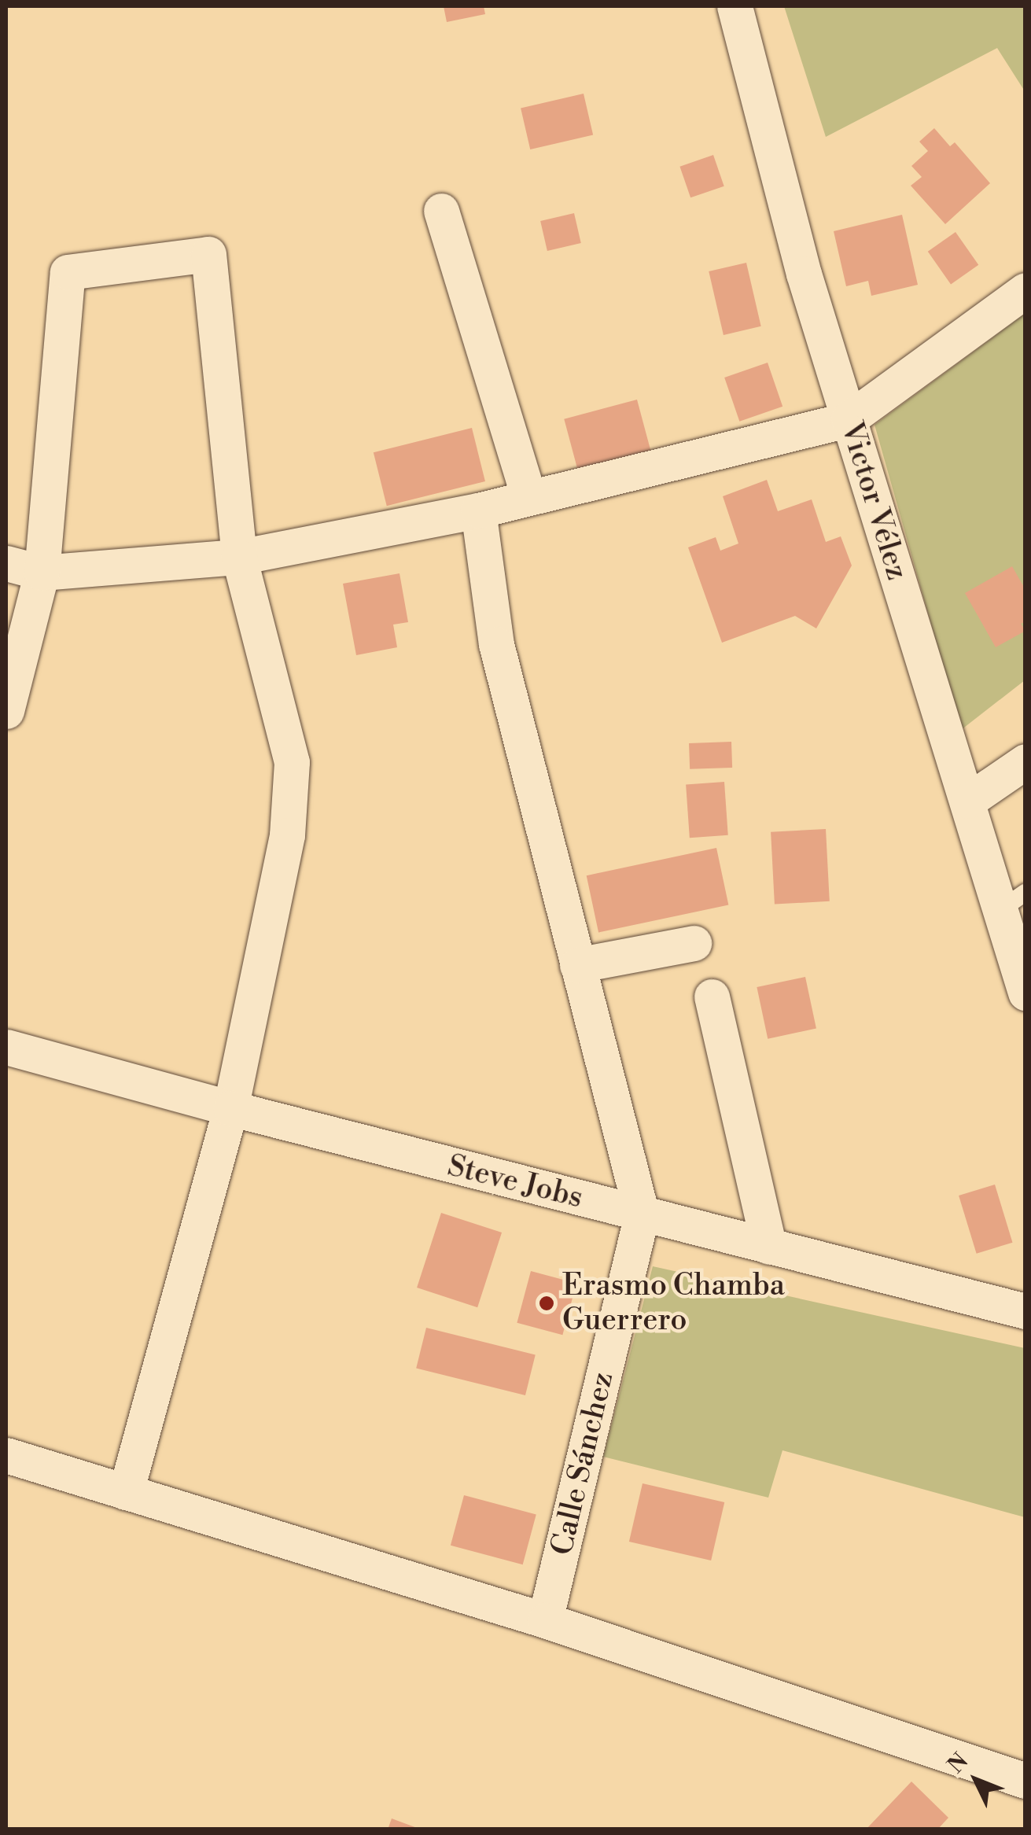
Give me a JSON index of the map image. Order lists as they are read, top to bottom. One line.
{"streets":{"street":["Victor Vélez","Steve Jobs","Calle Sánchez"]},"crossings":[["Steve Jobs","Calle Sánchez"]],"places":["Erasmo Chamba Guerrero"],"north":"top left"}
